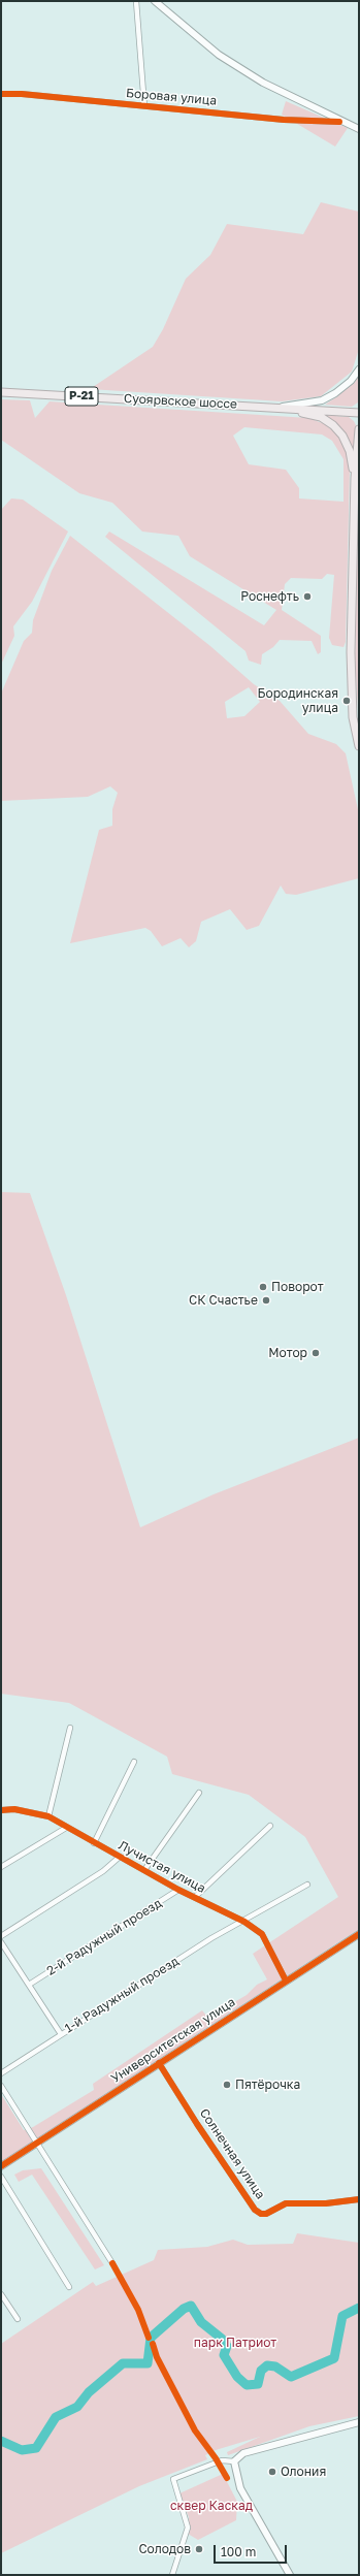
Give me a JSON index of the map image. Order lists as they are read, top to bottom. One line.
{"streets":{"main road":["Р-21","Суоярвское шоссе"],"street":["Боровая улица","Лучистая улица","2-й Радужный проезд","1-й Радужный проезд","Университетская улица","Солнечная улица"]},"crossings":[["Лучистая улица","2-й Радужный проезд"],["Лучистая улица","1-й Радужный проезд"],["Лучистая улица","Университетская улица"],["Университетская улица","Солнечная улица"]],"parks":["парк Патриот","сквер Каскад"],"places":["Роснефть","Бородинская улица","Поворот","СК Счастье","Мотор","Пятёрочка","Олония","Солодов"],"scale_bar":"100 m"}
